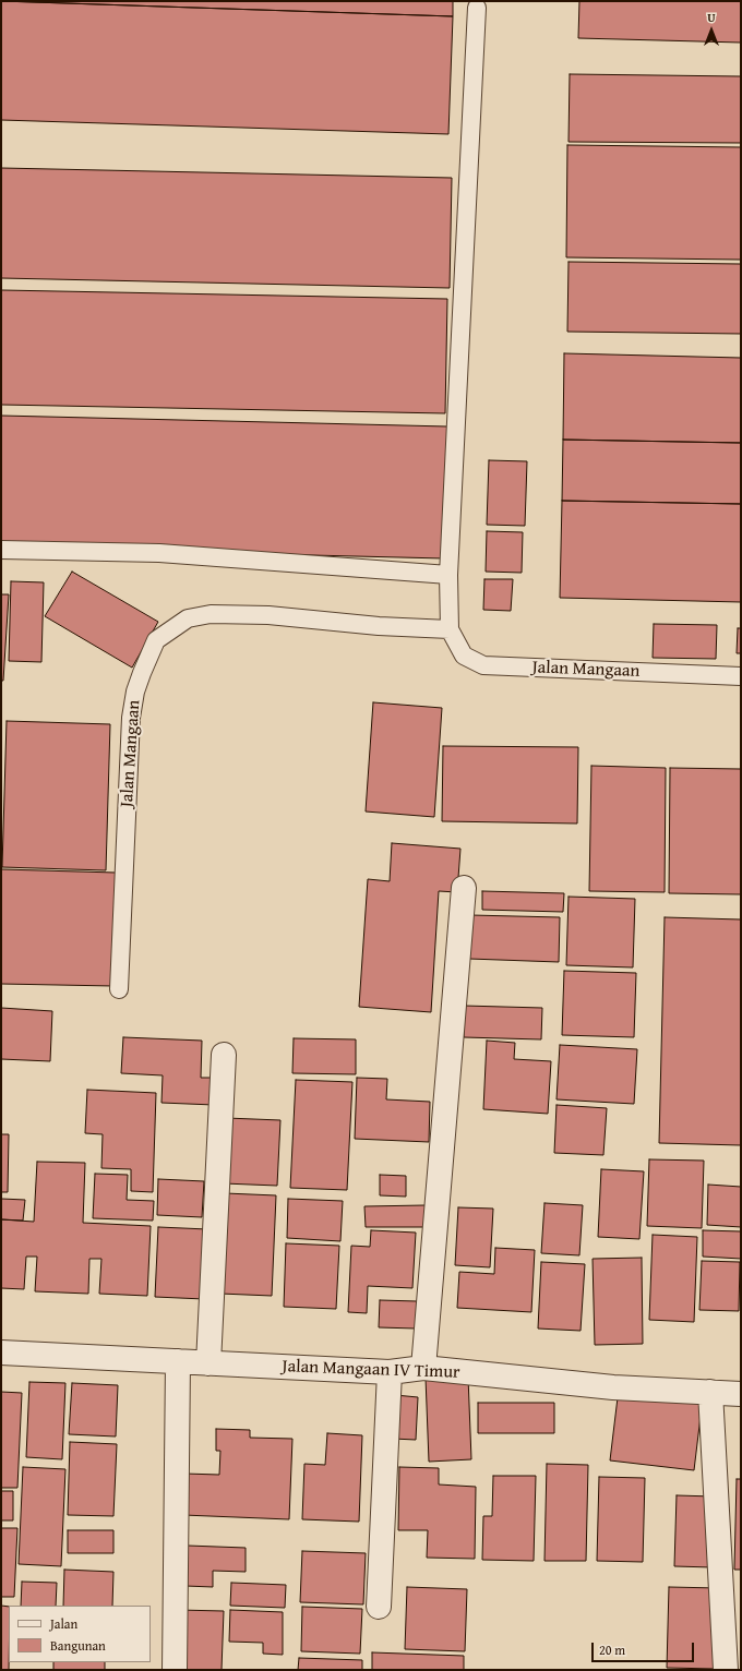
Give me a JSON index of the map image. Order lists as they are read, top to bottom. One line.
{"streets":{"street":["Jalan Mangaan IV Timur"],"lane":["Jalan Mangaan"]},"legend":["Jalan","Bangunan"],"scale_bar":"20 m","north":"top"}
